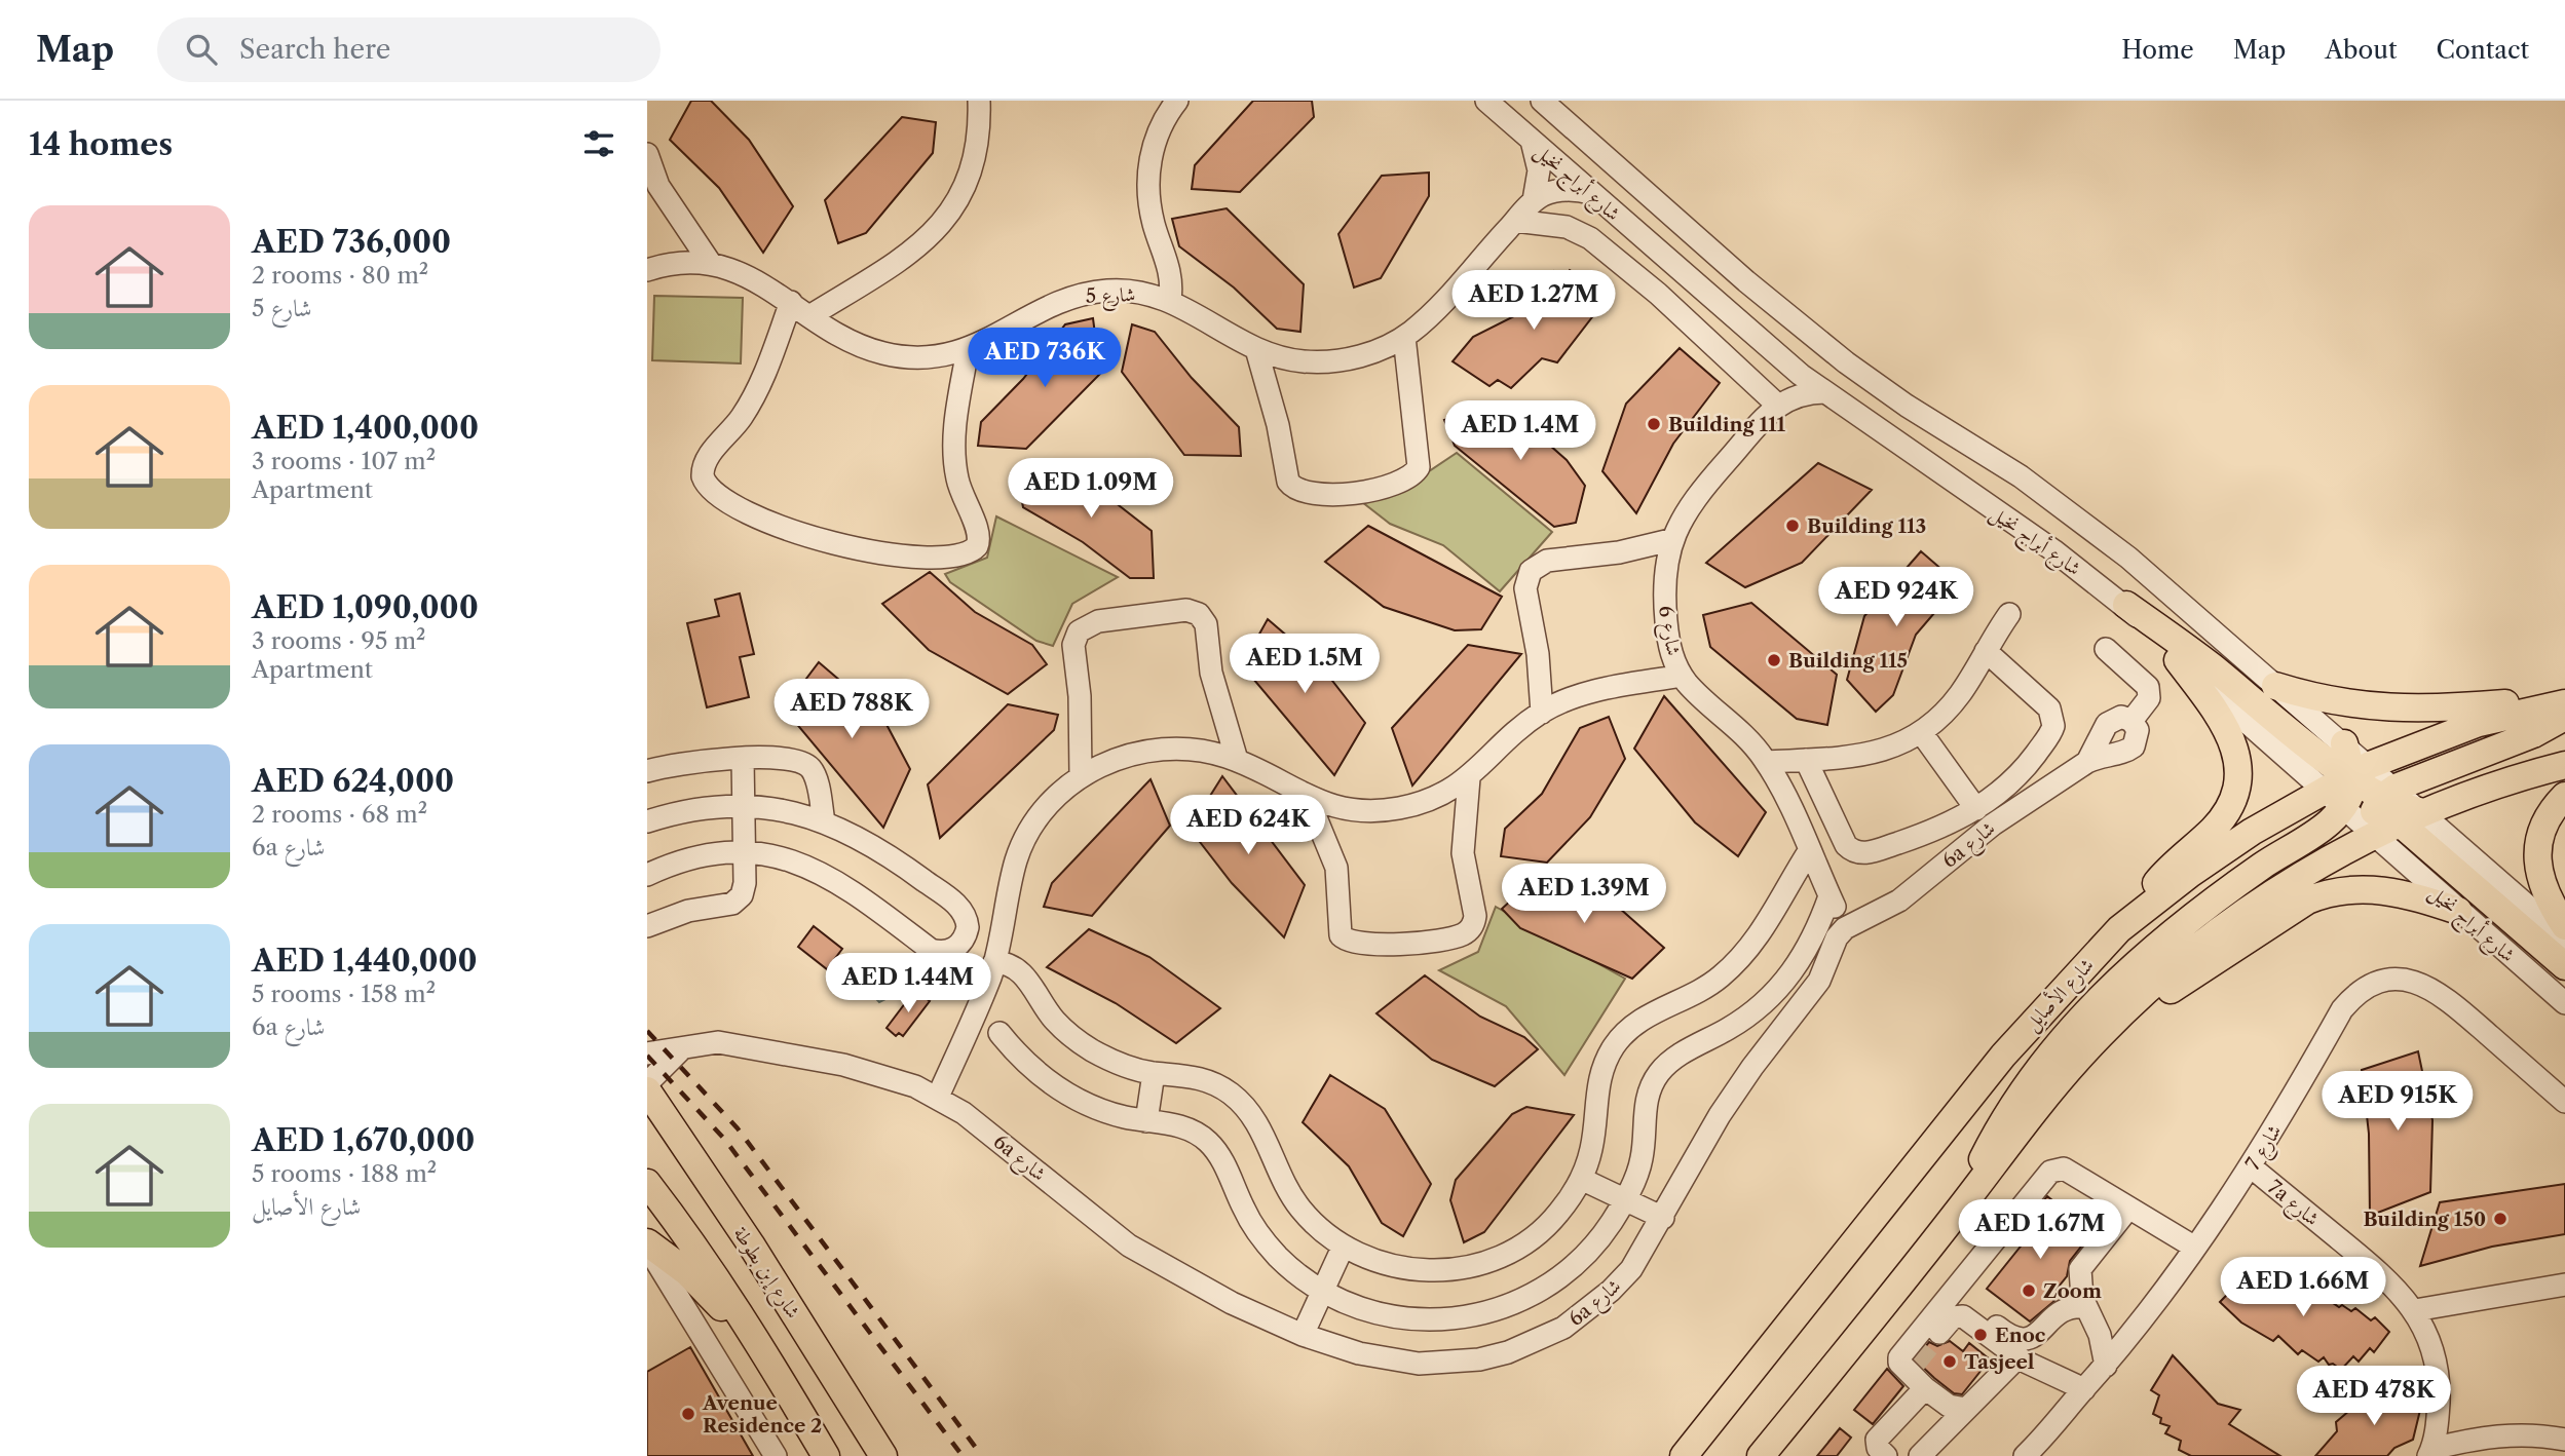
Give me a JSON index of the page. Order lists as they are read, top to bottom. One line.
{"streets":{"main road":["شارع الأصايل","شارع إبن بطوطة"],"street":["شارع أبراج نخيل","شارع 5","شارع 6","6a شارع","شارع 7","7a شارع"]},"crossings":[["شارع أبراج نخيل","شارع الأصايل"],["شارع 6","6a شارع"],["شارع 7","7a شارع"]],"places":["Building 111","Building 113","Building 115","Building 150","Zoom","Enoc","Tasjeel","Avenue Residence 2"],"page":{"header":"Map","search":"Search here","nav":["Home","Map","About","Contact"],"heading":"14 homes","list":[{"name":"AED 736,000","note":"2 rooms · 80 m² · شارع 5"},{"name":"AED 1,400,000","note":"3 rooms · 107 m² · Apartment"},{"name":"AED 1,090,000","note":"3 rooms · 95 m² · Apartment"},{"name":"AED 624,000","note":"2 rooms · 68 m² · 6a شارع"},{"name":"AED 1,440,000","note":"5 rooms · 158 m² · 6a شارع"},{"name":"AED 1,670,000","note":"5 rooms · 188 m² · شارع الأصايل"}],"price":["AED 1.27M","AED 736K","AED 1.4M","AED 1.09M","AED 924K","AED 1.5M","AED 788K","AED 624K","AED 1.39M","AED 1.44M","AED 915K","AED 1.67M","AED 1.66M","AED 478K"]}}
